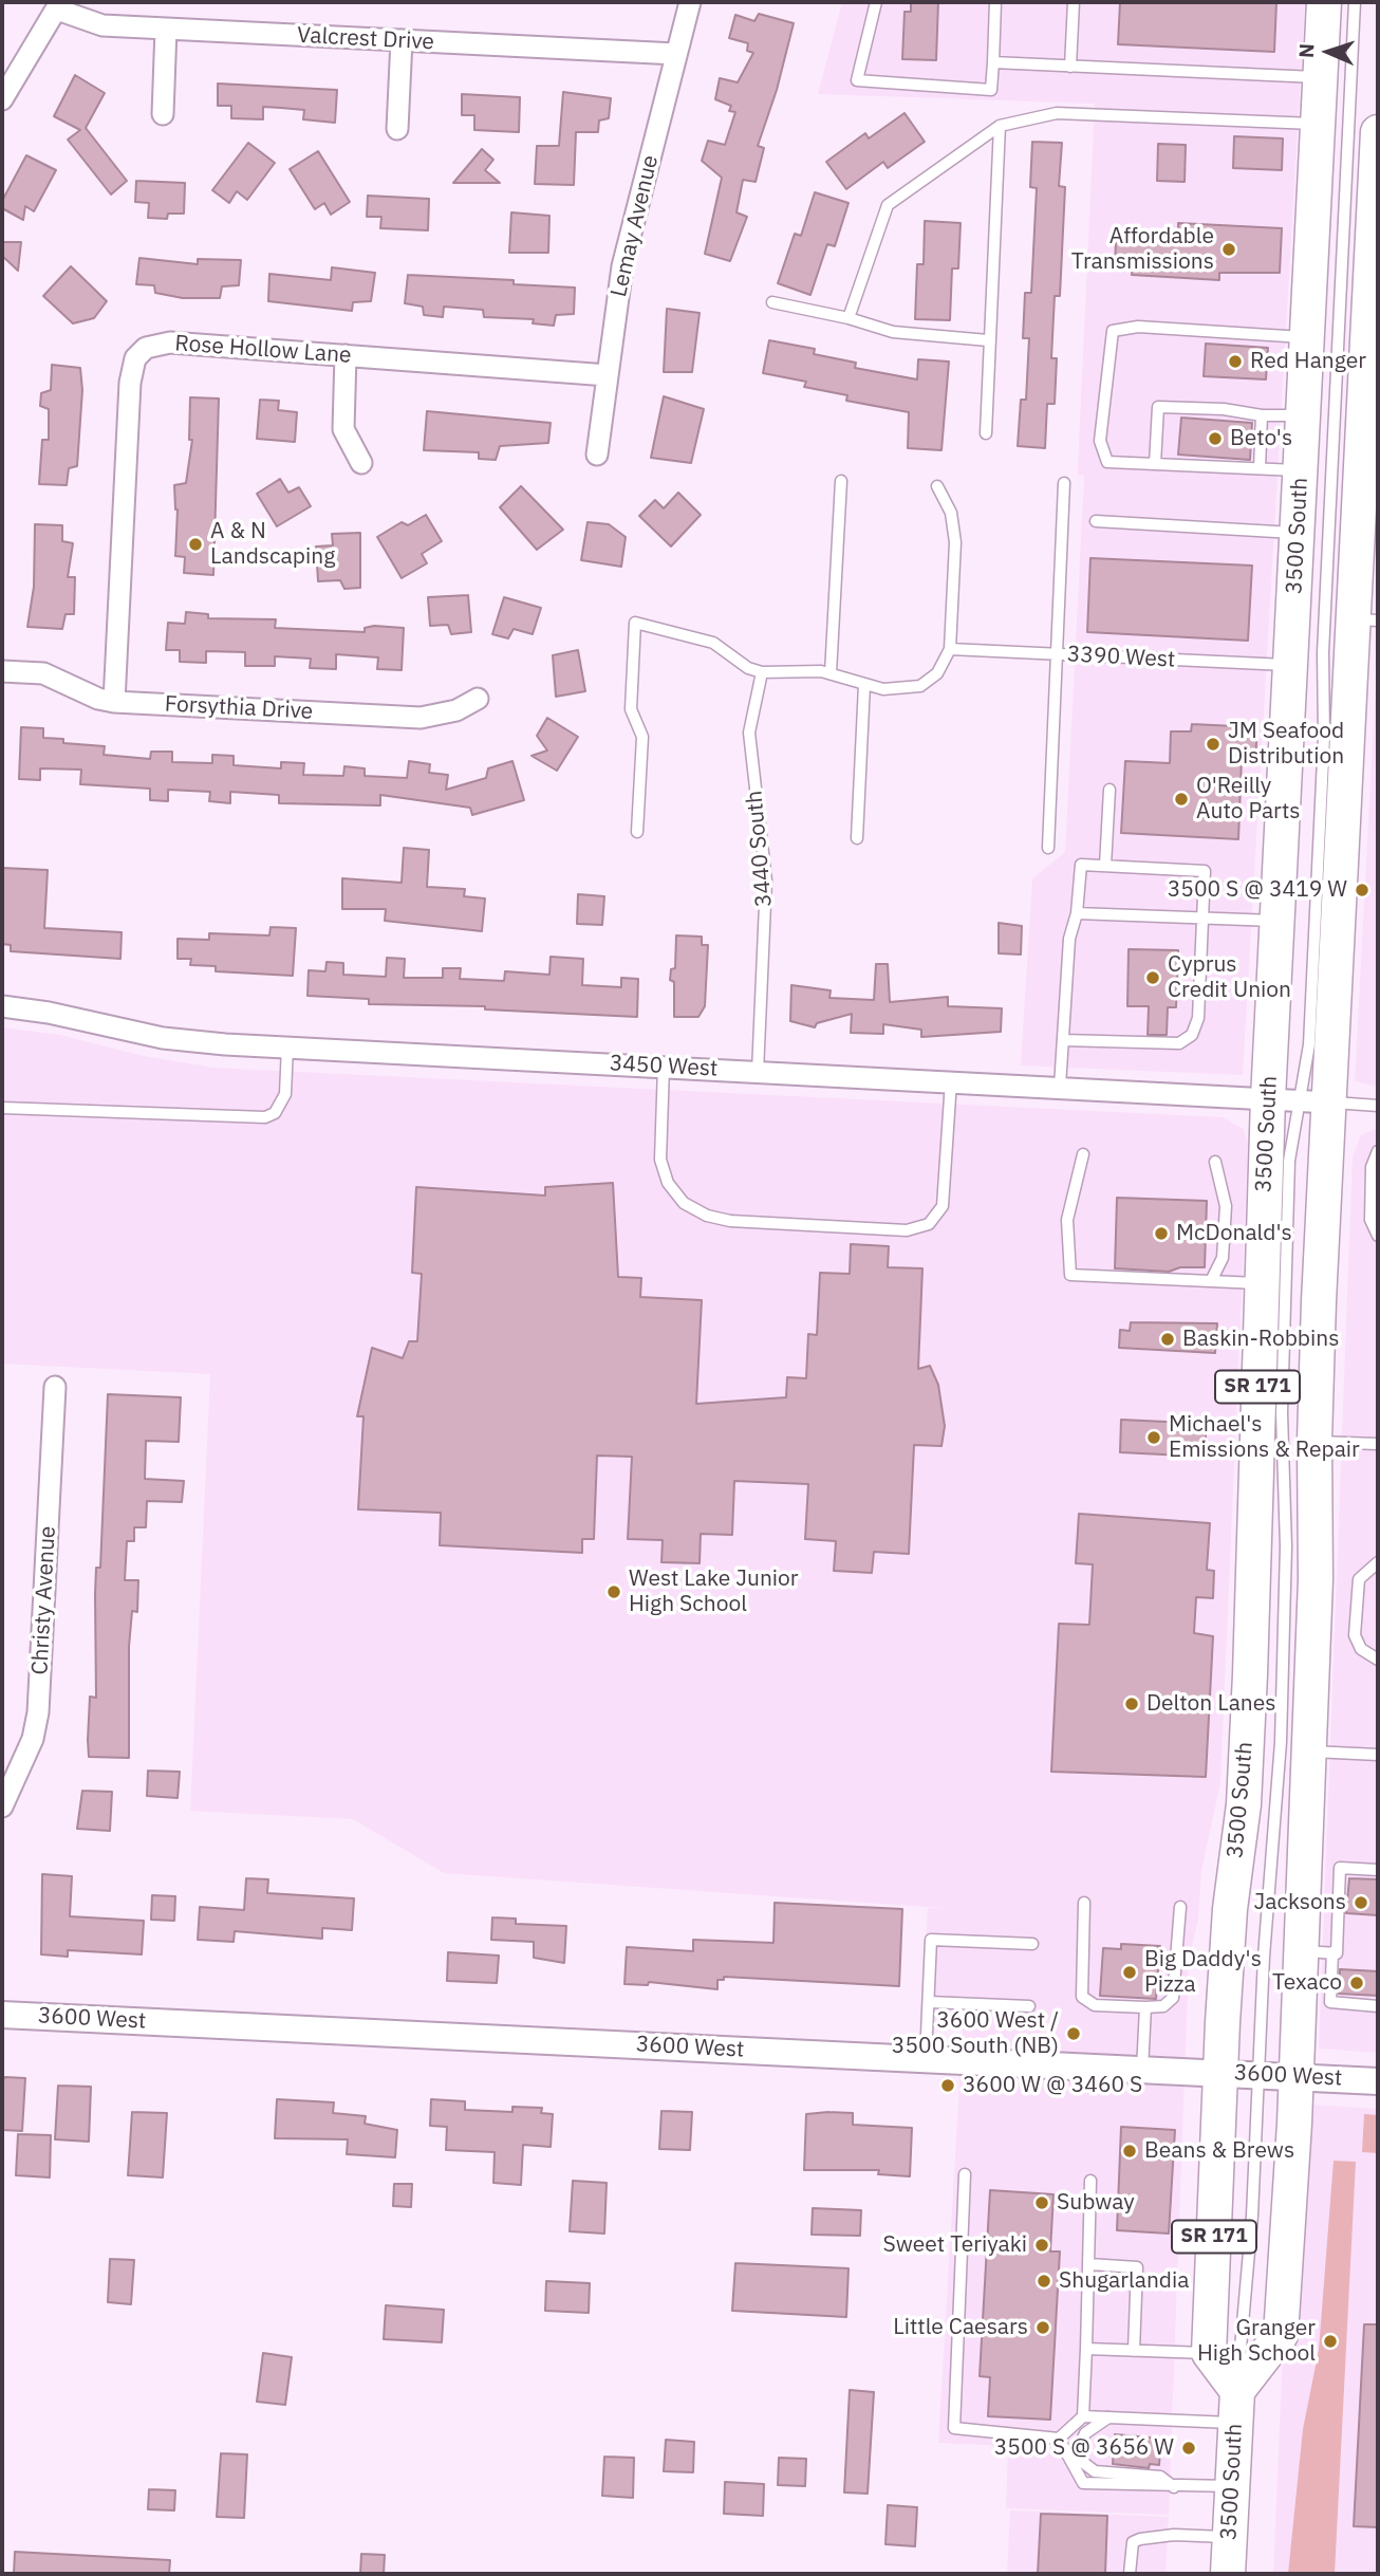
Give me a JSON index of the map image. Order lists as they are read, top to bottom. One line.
{"streets":{"main road":["3500 South","SR 171"],"street":["Valcrest Drive","Lemay Avenue","Rose Hollow Lane","Forsythia Drive","3450 West","Christy Avenue","3600 West"],"lane":["3390 West","3440 South"]},"crossings":[["Valcrest Drive","Lemay Avenue"],["Lemay Avenue","Rose Hollow Lane"],["Rose Hollow Lane","Forsythia Drive"],["3500 South","3390 West"],["3500 South","3450 West"],["3500 South","3600 West"],["3440 South","3450 West"]],"places":["Affordable Transmissions","Red Hanger","Beto's","A & N Landscaping","JM Seafood Distribution","O'Reilly Auto Parts","3500 S @ 3419 W","Cyprus Credit Union","McDonald's","Baskin-Robbins","Michael's Emissions & Repair","West Lake Junior High School","Delton Lanes","Jacksons","Big Daddy's Pizza","Texaco","3600 West / 3500 South (NB)","3600 W @ 3460 S","Beans & Brews","Subway","Sweet Teriyaki","Shugarlandia","Little Caesars","Granger High School","3500 S @ 3656 W"],"north":"left"}
